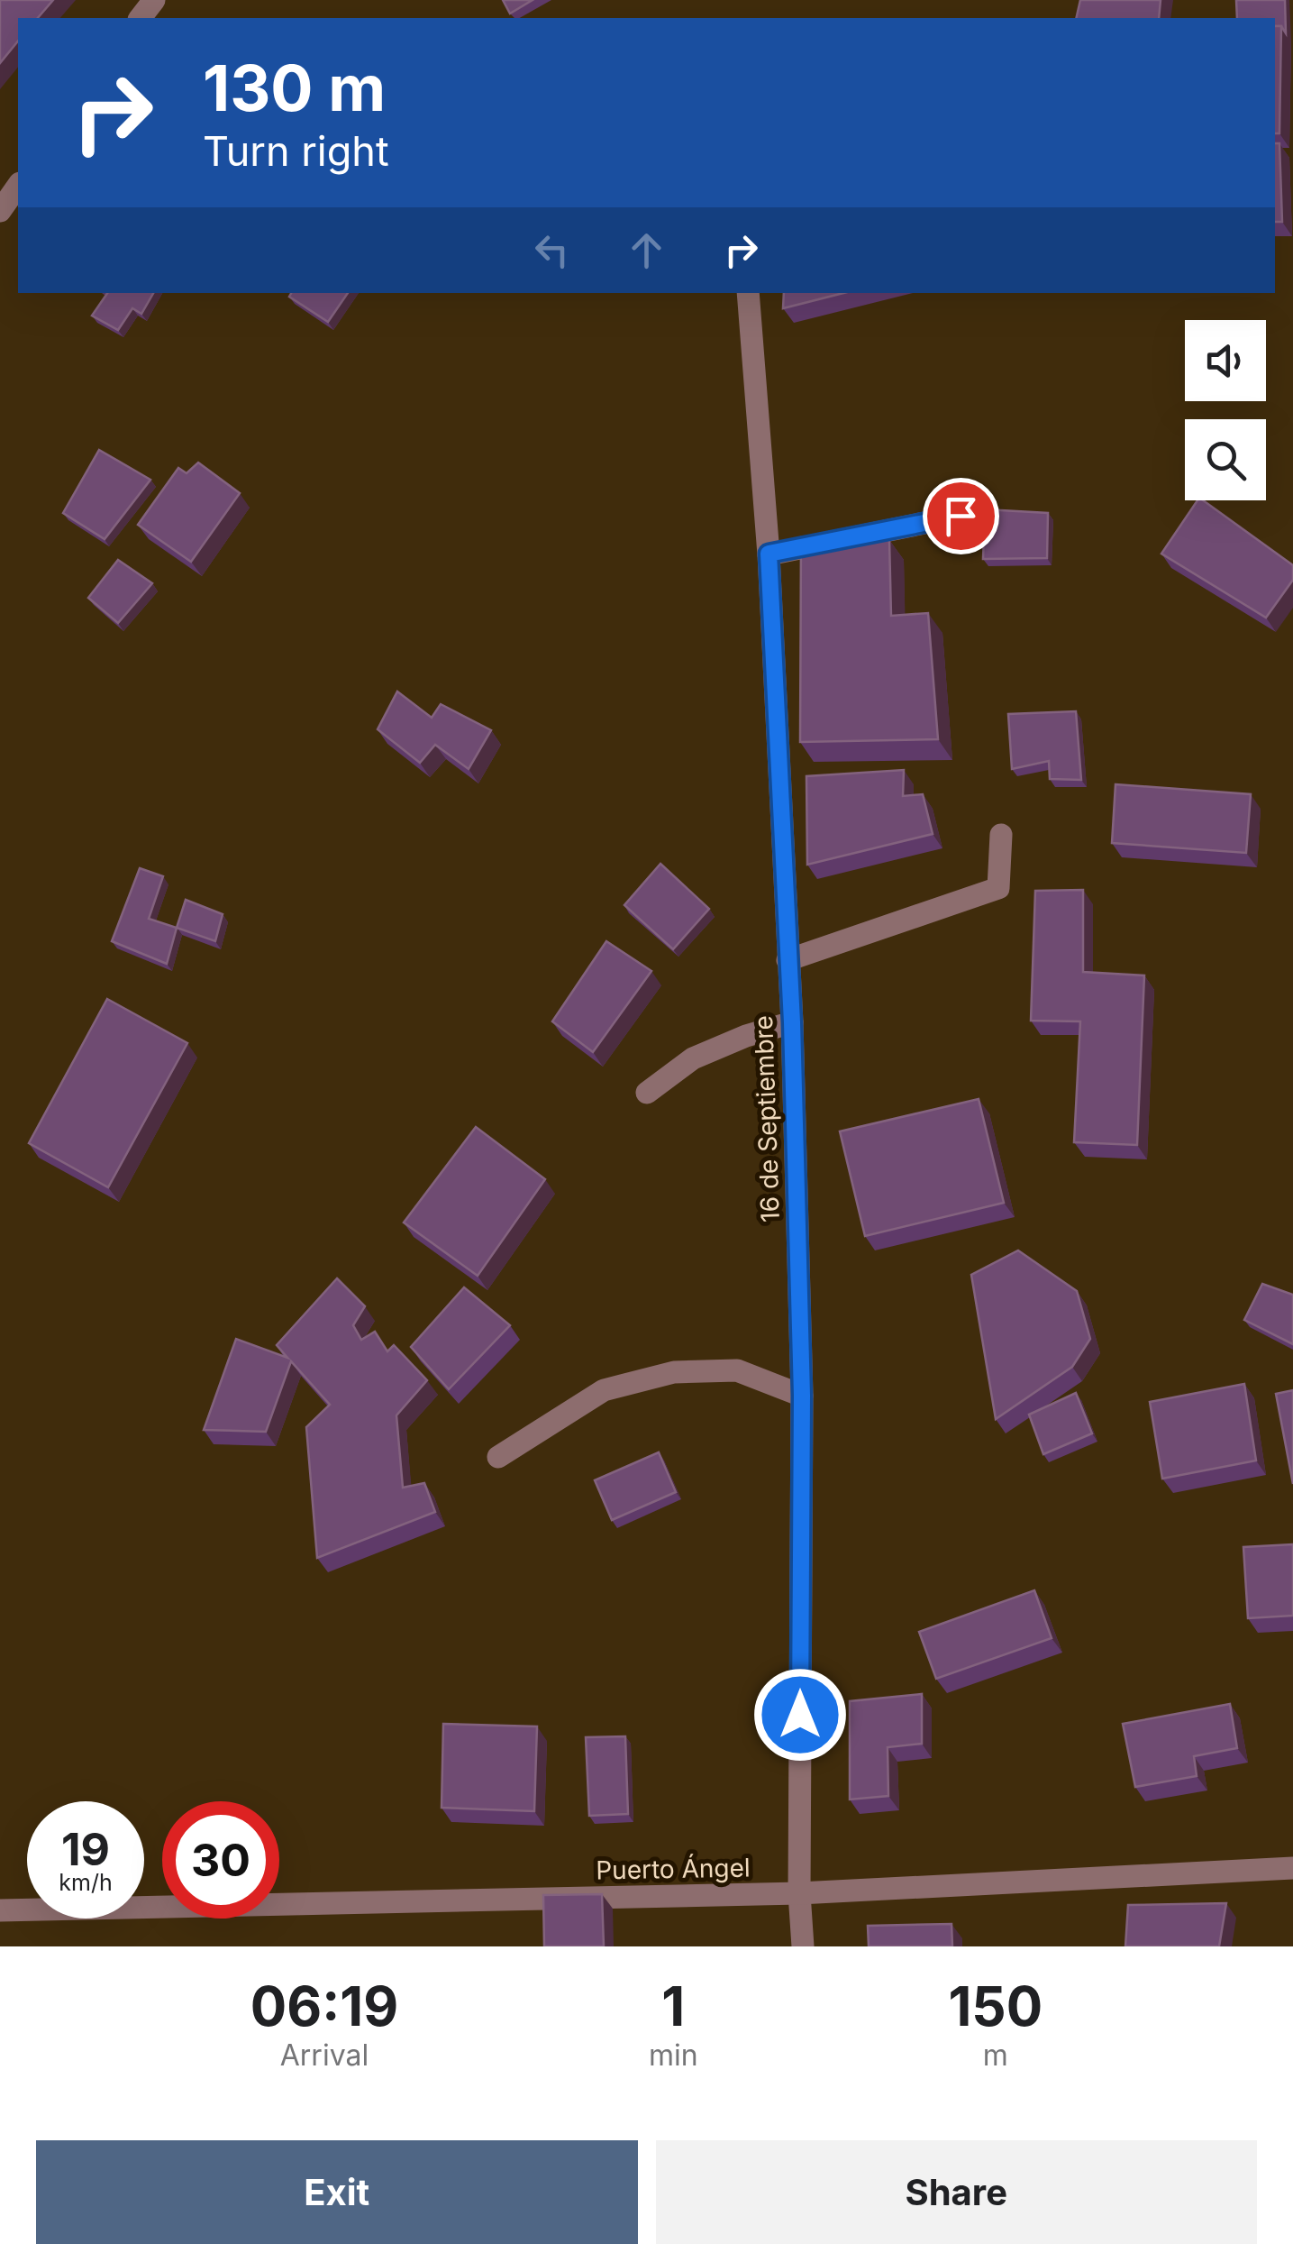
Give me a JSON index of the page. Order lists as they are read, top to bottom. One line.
{"streets":{"street":["16 de Septiembre","Puerto Ángel"]},"crossings":[["16 de Septiembre","Puerto Ángel"]],"page":{"turn":["130 m","Turn right"],"speed":"19 km/h","limit":"30","eta":["06:19","Arrival","1","min","150","m"],"buttons":["Exit","Share"]}}
